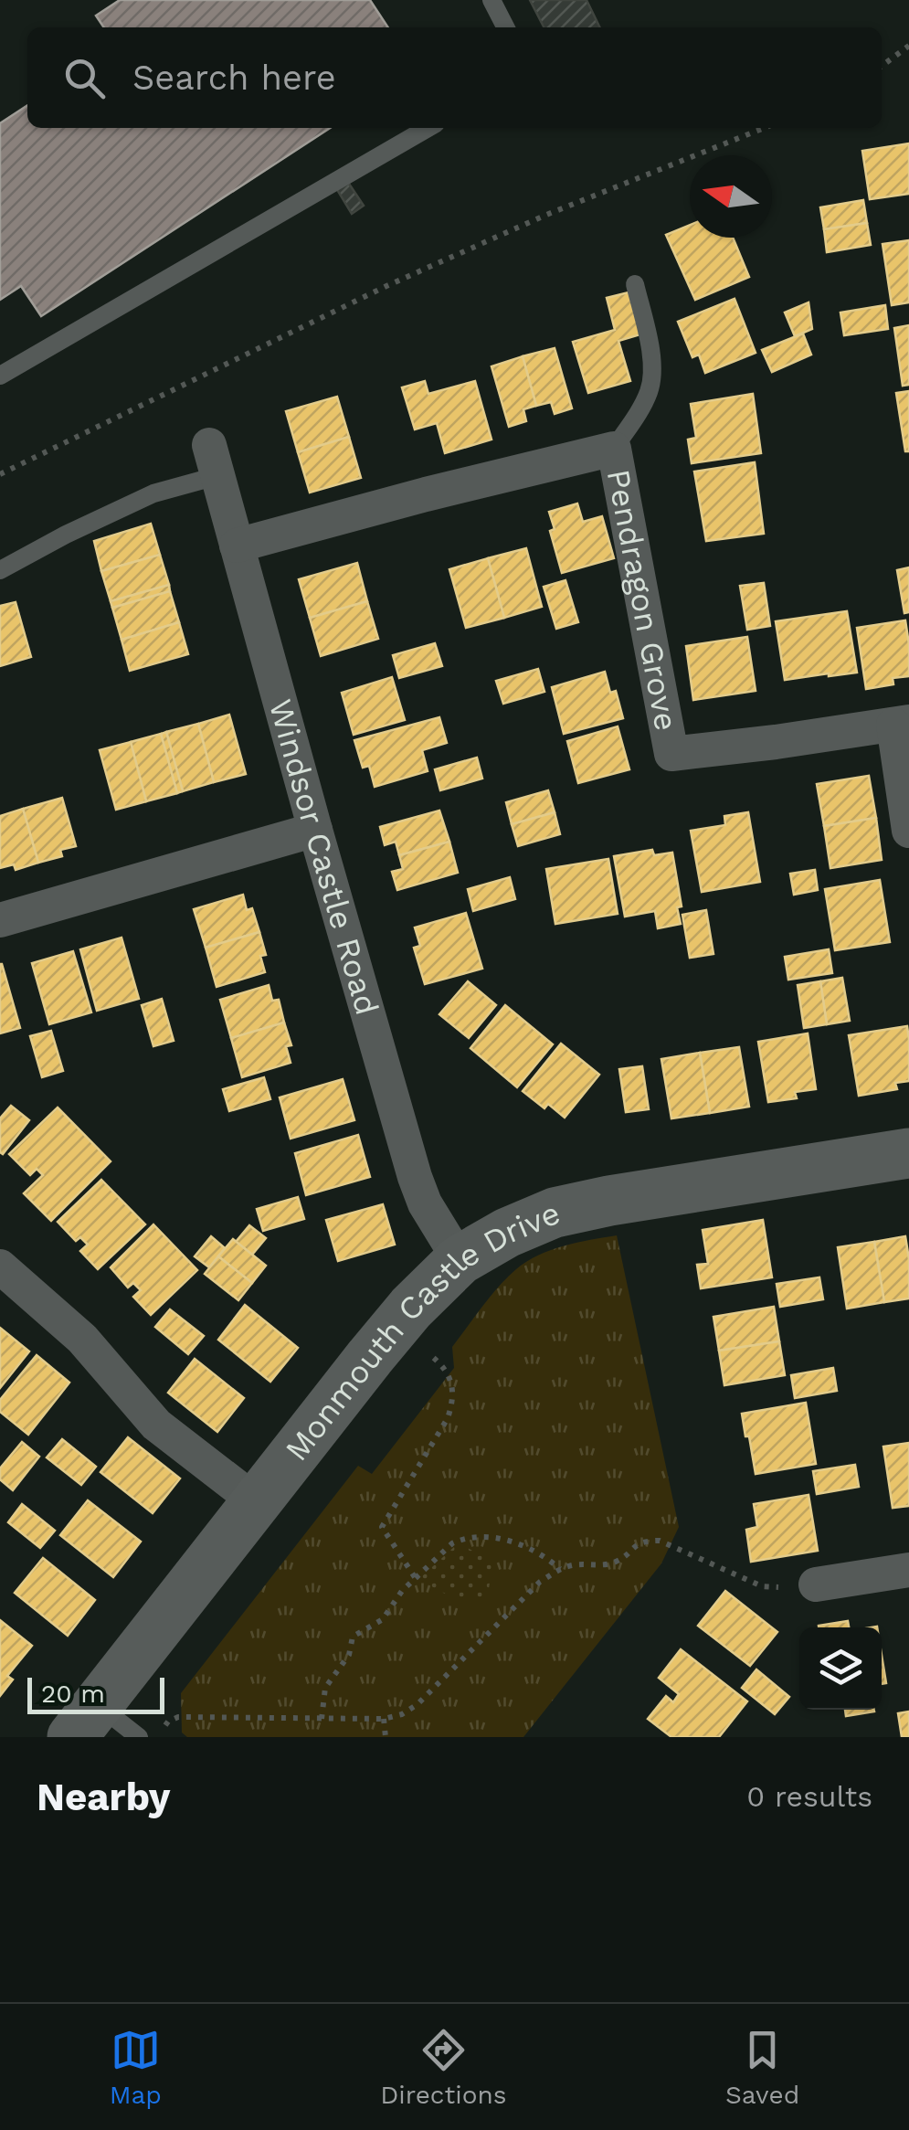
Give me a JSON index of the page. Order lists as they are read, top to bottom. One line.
{"streets":{"street":["Pendragon Grove","Windsor Castle Road","Monmouth Castle Drive"]},"crossings":[["Pendragon Grove","Windsor Castle Road"],["Windsor Castle Road","Monmouth Castle Drive"]],"scale_bar":"20 m","north":"left","page":{"search":"Search here","scale":"20 m","heading":["Nearby","0 results"],"nav":["Map","Directions","Saved"]}}
